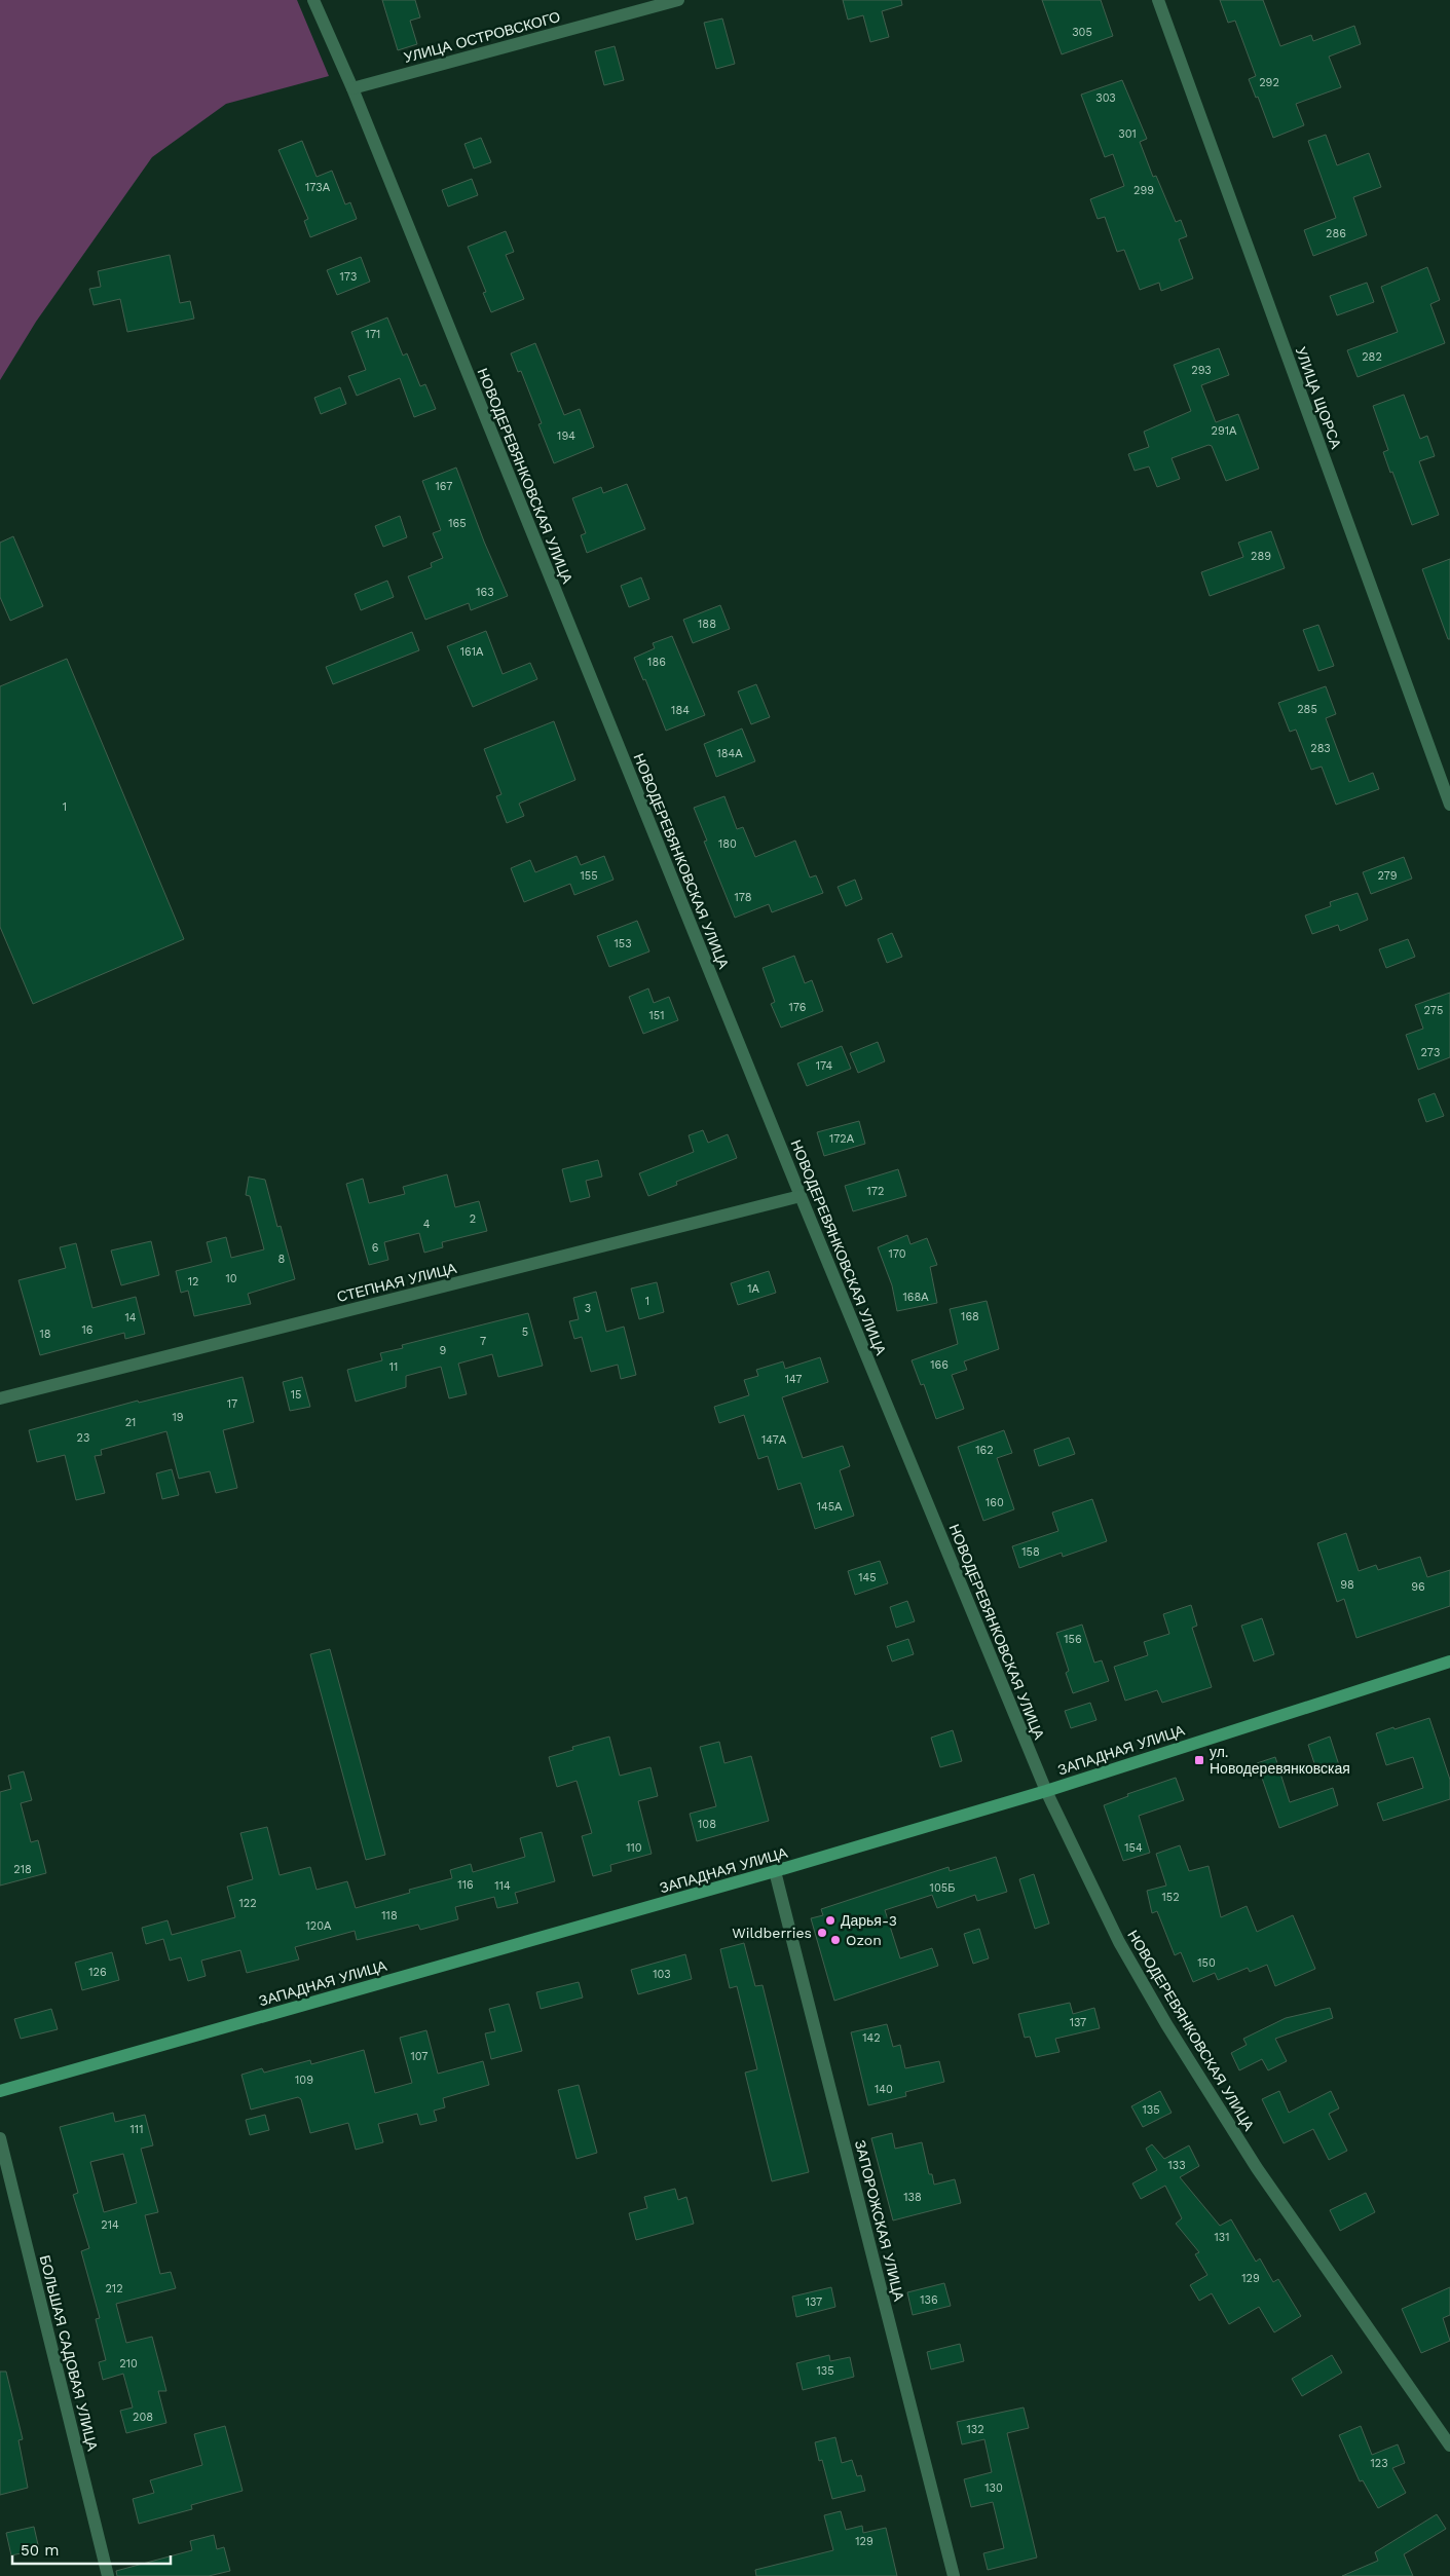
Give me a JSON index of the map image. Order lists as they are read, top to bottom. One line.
{"streets":{"main road":["ЗАПАДНАЯ УЛИЦА"],"street":["УЛИЦА ОСТРОВСКОГО","УЛИЦА ЩОРСА","НОВОДЕРЕВЯНКОВСКАЯ УЛИЦА","СТЕПНАЯ УЛИЦА","ЗАПОРОЖСКАЯ УЛИЦА","БОЛЬШАЯ САДОВАЯ УЛИЦА"]},"crossings":[["УЛИЦА ОСТРОВСКОГО","НОВОДЕРЕВЯНКОВСКАЯ УЛИЦА"],["НОВОДЕРЕВЯНКОВСКАЯ УЛИЦА","СТЕПНАЯ УЛИЦА"],["НОВОДЕРЕВЯНКОВСКАЯ УЛИЦА","ЗАПАДНАЯ УЛИЦА"],["ЗАПАДНАЯ УЛИЦА","ЗАПОРОЖСКАЯ УЛИЦА"]],"places":{"transit":["ул. Новодеревянковская"],"other":["Дарья-3","Wildberries","Ozon"]},"house_numbers":["305","292","303","301","173А","299","286","173","171","282","293","291А","194","167","165","289","163","188","161А","186","285","184","283","184А","1","180","155","279","178","153","176","275","151","273","174","172А","172","2","4","6","170","8","10","12","1А","168А","1","3","168","14","16","5","18","7","9","166","11","147","15","17","19","21","23","147А","162","160","145А","158","145","98","96","156","108","110","154","218","116","114","105Б","152","122","118","120А","150","126","103","137","142","107","109","140","135","111","133","138","214","131","129","212","136","137","210","135","208","132","123","130","129"],"scale_bar":"50 m"}
